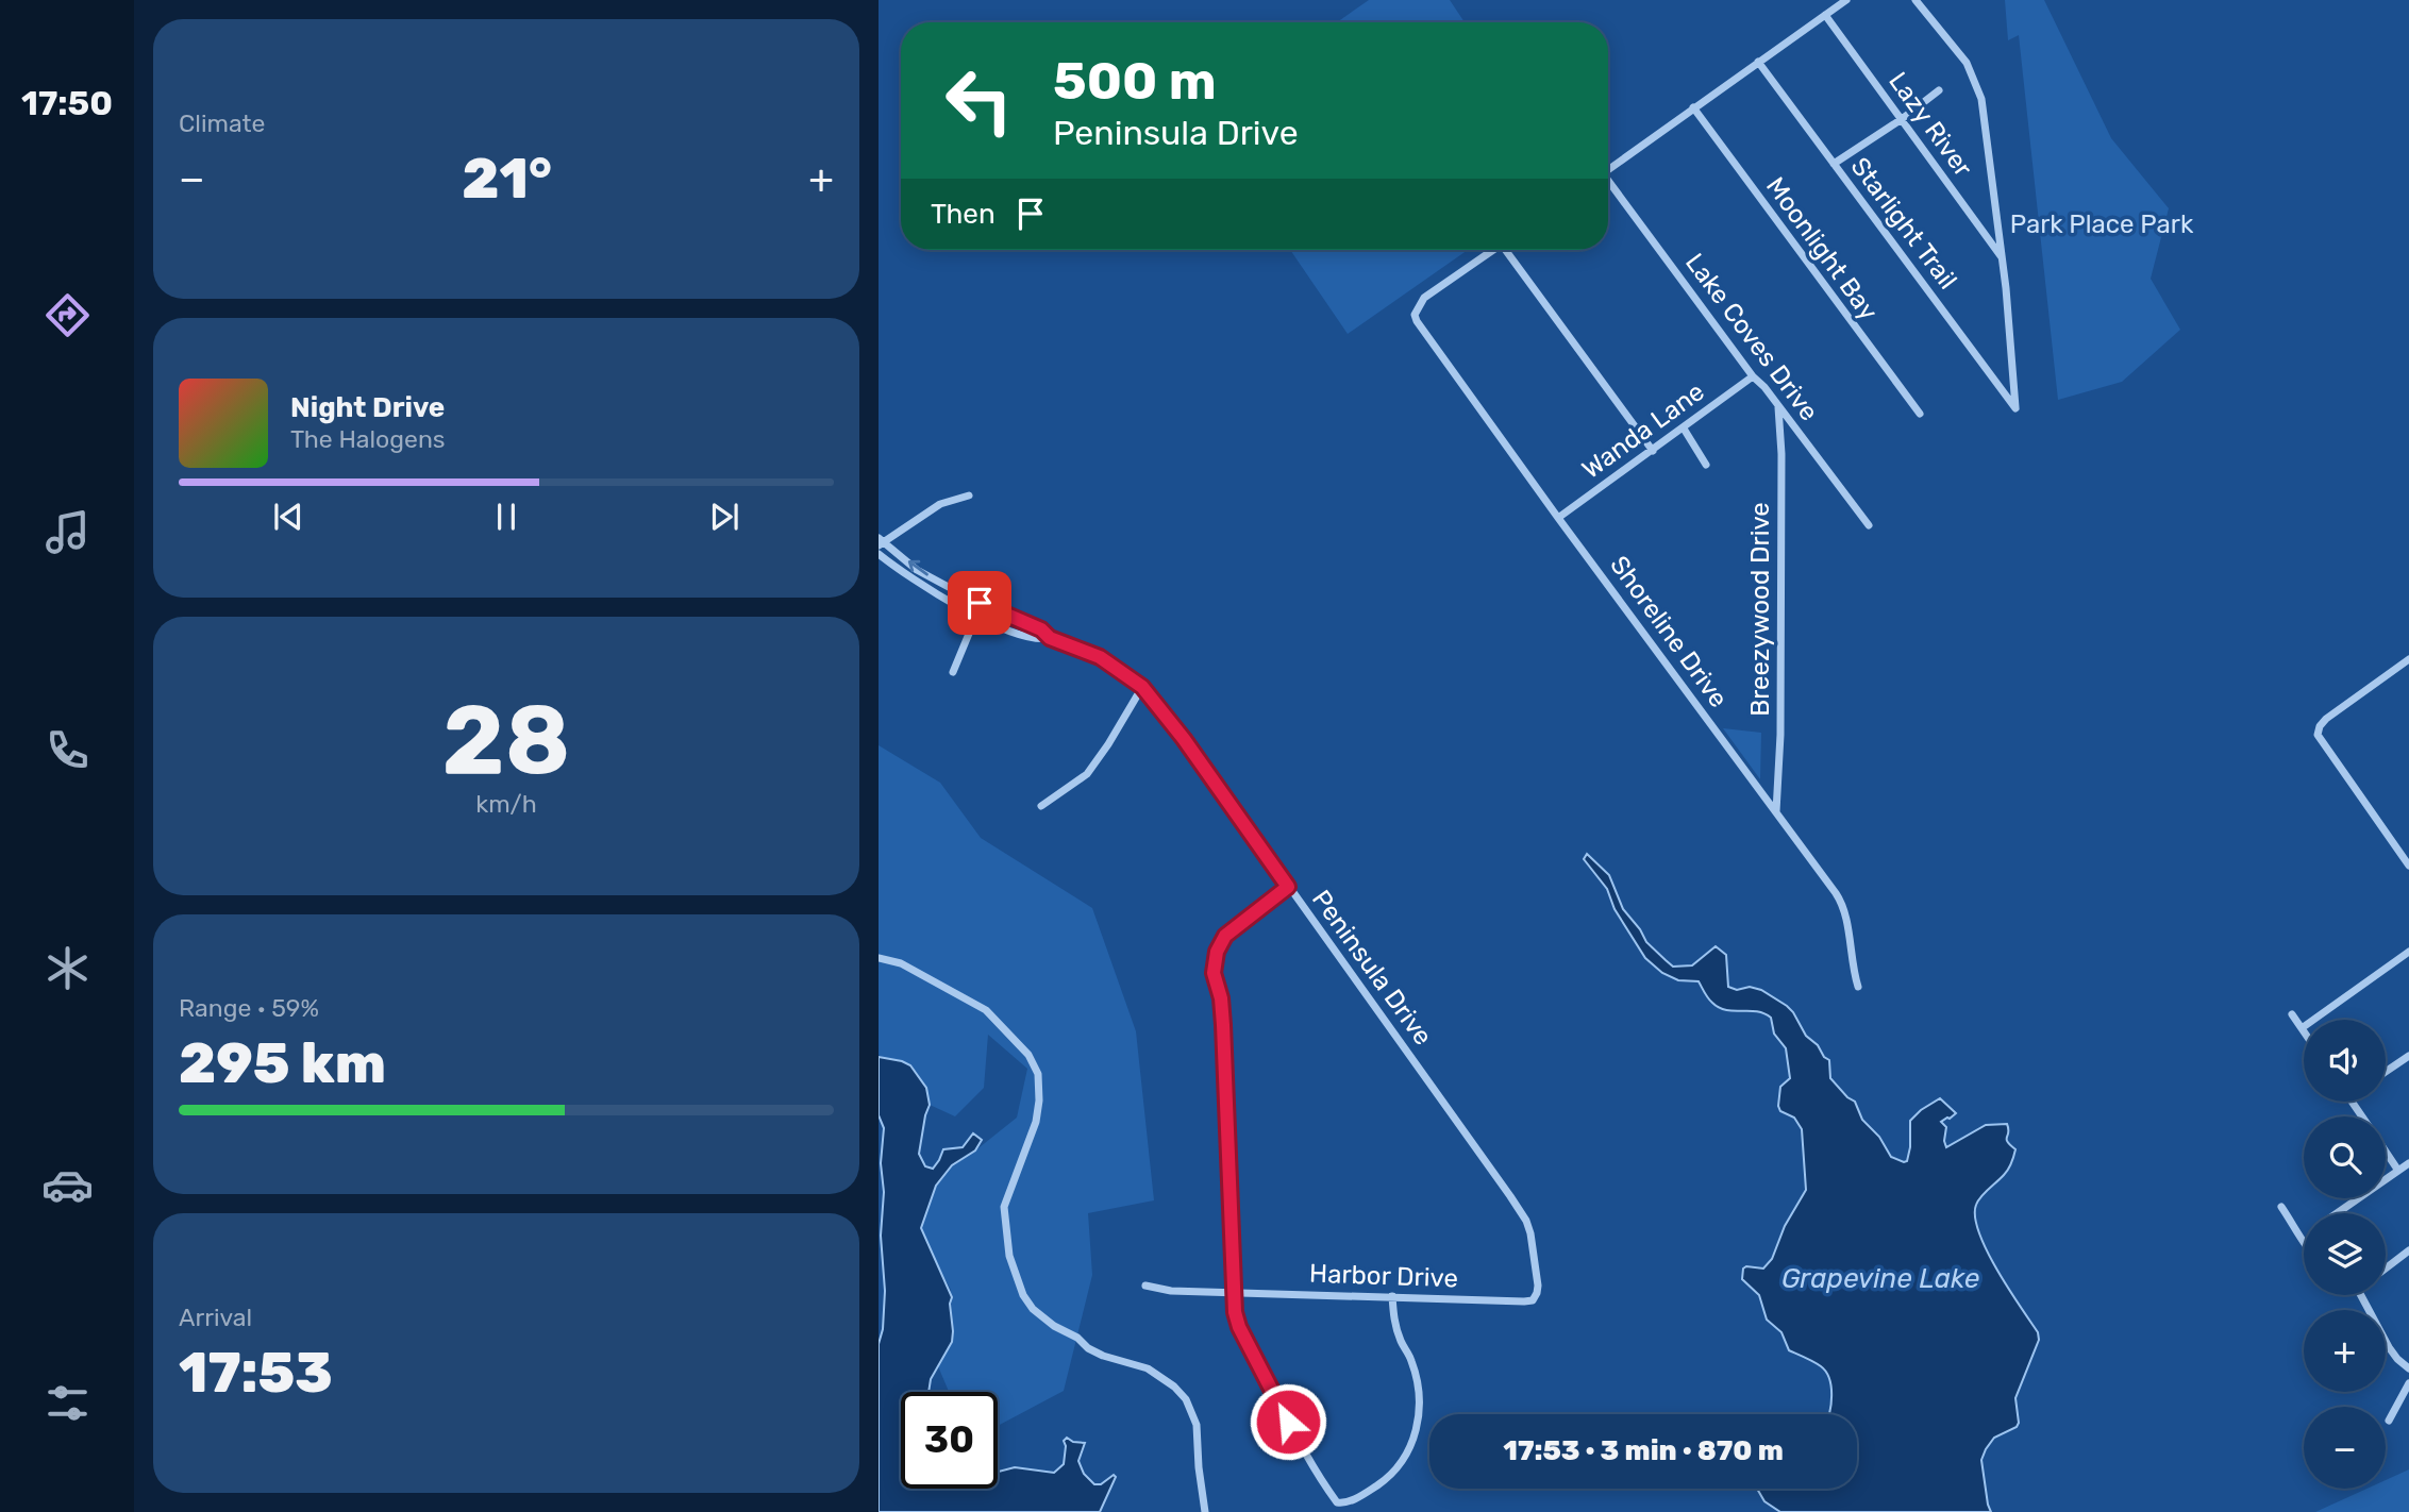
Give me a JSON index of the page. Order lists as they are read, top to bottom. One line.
{"streets":{"street":["Lazy River","Starlight Trail","Moonlight Bay","Lake Coves Drive","Wanda Lane","Breezywood Drive","Shoreline Drive","Peninsula Drive","Harbor Drive"]},"crossings":[["Lazy River","Starlight Trail"],["Lake Coves Drive","Wanda Lane"],["Lake Coves Drive","Breezywood Drive"],["Wanda Lane","Shoreline Drive"],["Breezywood Drive","Shoreline Drive"],["Peninsula Drive","Harbor Drive"]],"water":["Grapevine Lake"],"parks":["Park Place Park"],"page":{"tabs":"17:50","tile":["Climate",["28","km/h"],["Range · 59%","295 km"],["Arrival","17:53"]],"turn":["500 m","Peninsula Drive"],"heat":["−","21°","+"],"then":"Then","song":["Night Drive","The Halogens"],"map_buttons":["+","−"],"limit":"30","trip":"17:53 · 3 min · 870 m"}}
